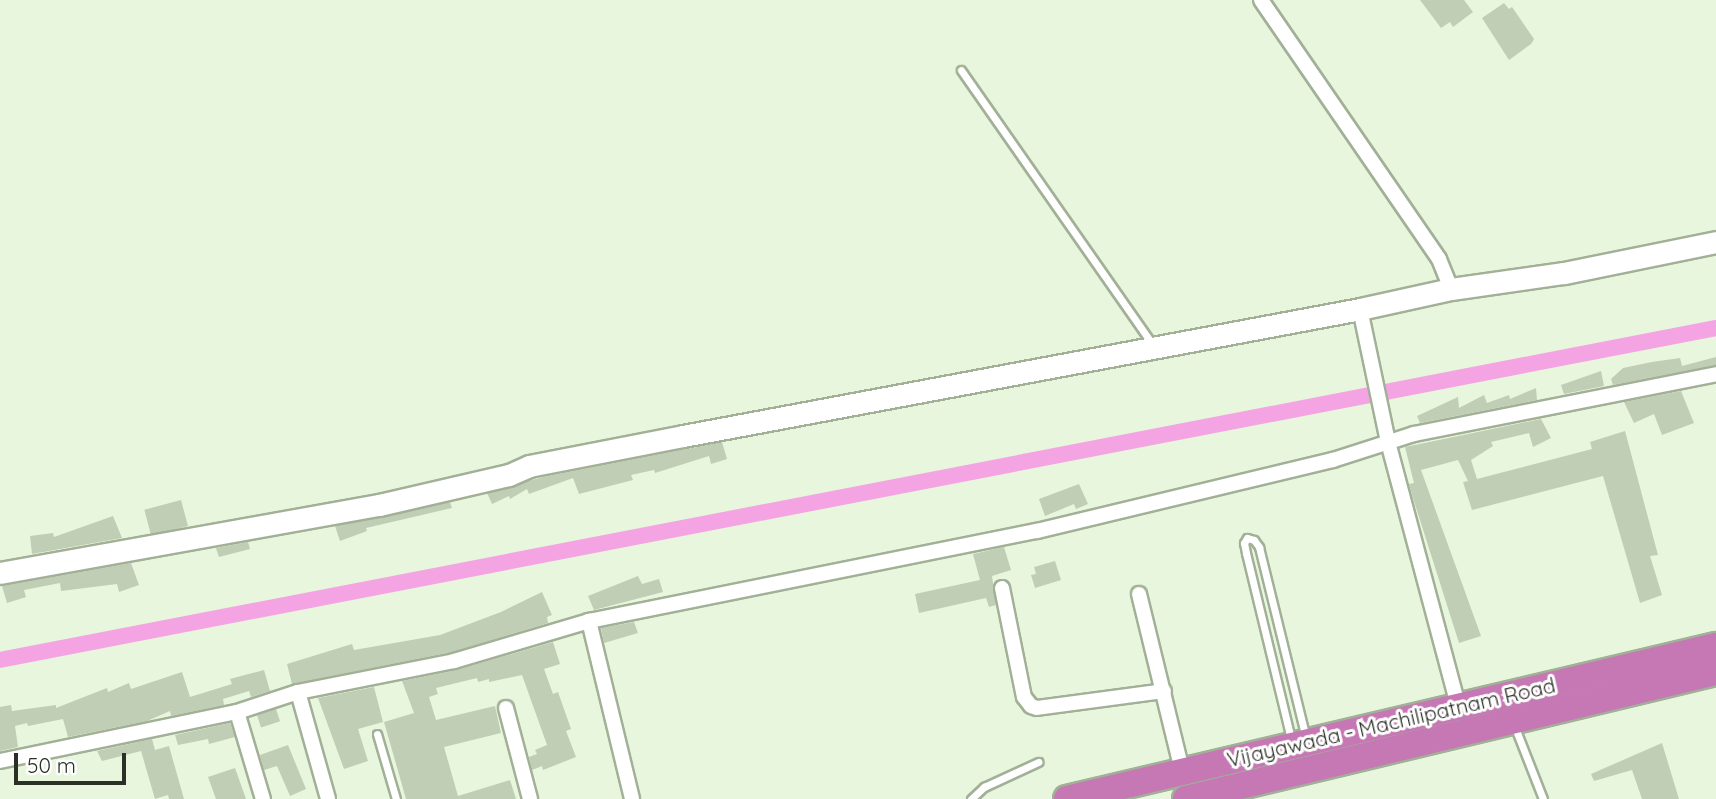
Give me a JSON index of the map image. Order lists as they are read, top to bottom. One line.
{"streets":{"highway":["Vijayawada - Machilipatnam Road"]},"scale_bar":"50 m"}
